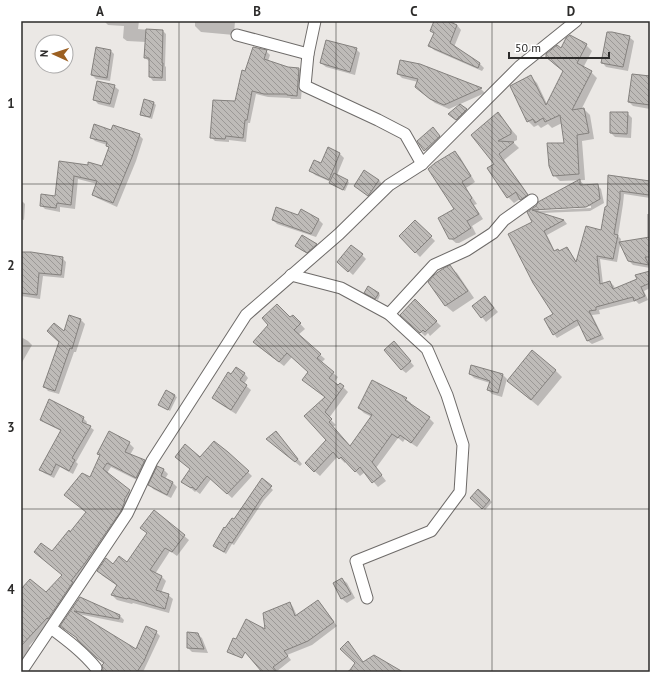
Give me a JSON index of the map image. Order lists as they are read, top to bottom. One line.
{"scale_bar":"50 m","north":"left","grid":{"columns":["A","B","C","D"],"rows":["1","2","3","4"]}}
